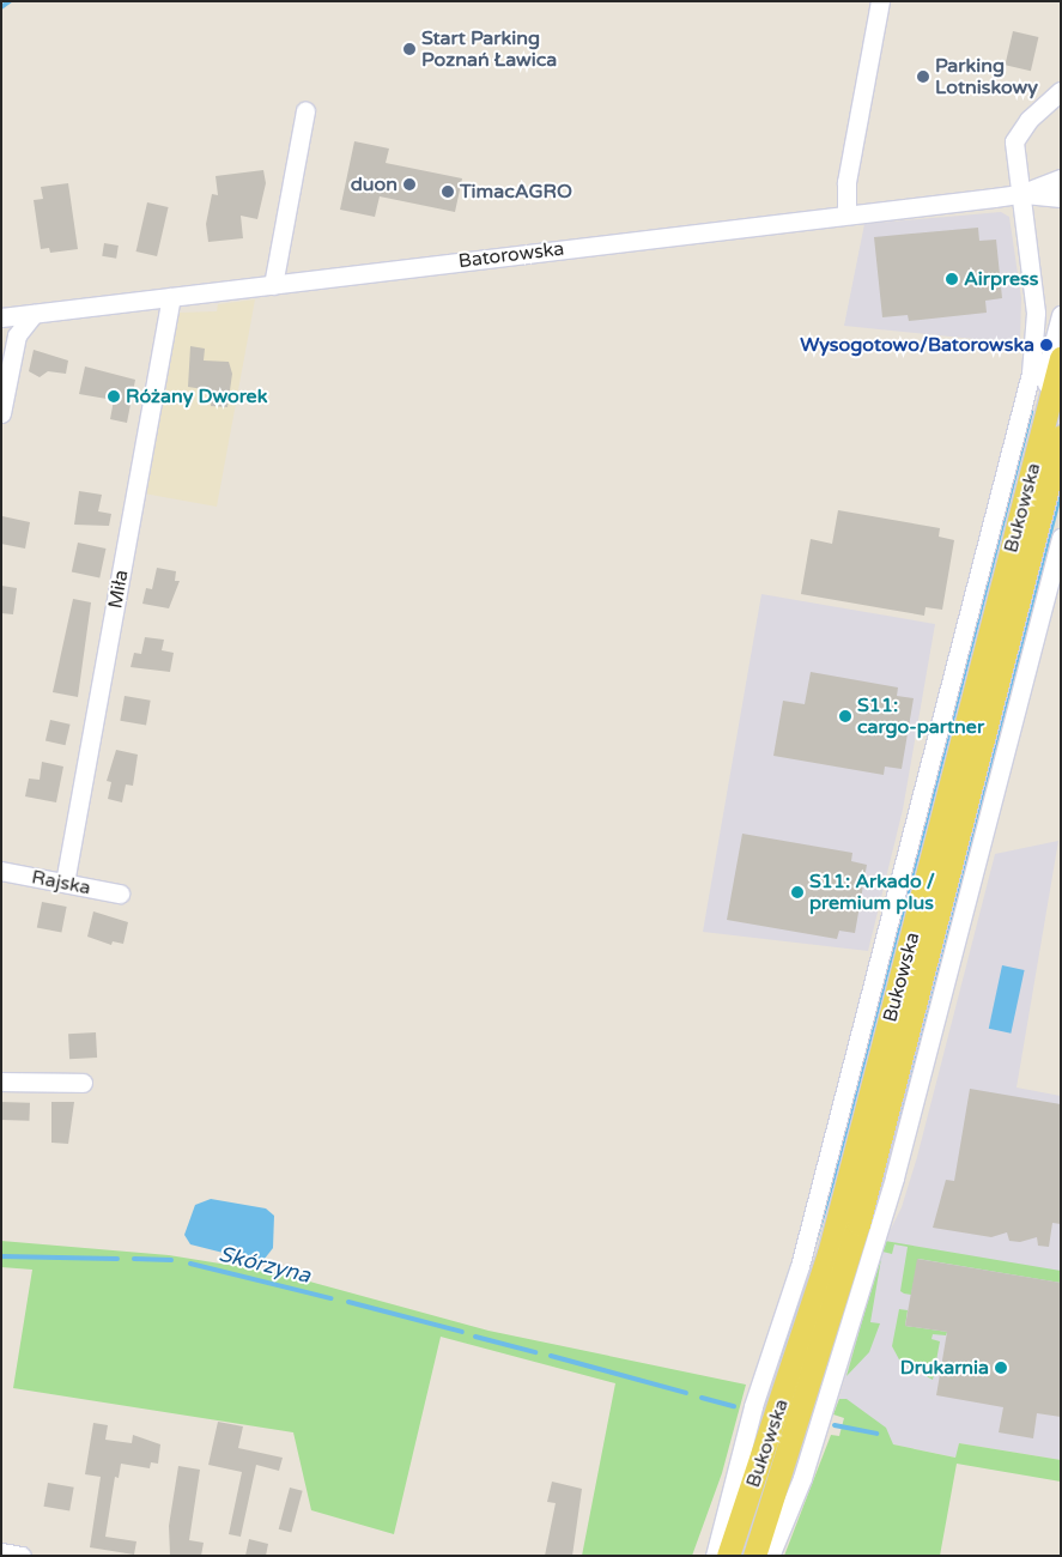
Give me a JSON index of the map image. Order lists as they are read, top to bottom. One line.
{"streets":{"main road":["Bukowska"],"street":["Batorowska","Miła","Rajska"]},"crossings":[["Batorowska","Miła"],["Miła","Rajska"]],"water":["Skórzyna"],"places":["Start Parking Poznań Ławica","Parking Lotniskowy","duon","TimacAGRO","Airpress","Wysogotowo/Batorowska","Różany Dworek","S11: cargo-partner","S11: Arkado / premium plus","Drukarnia"]}
